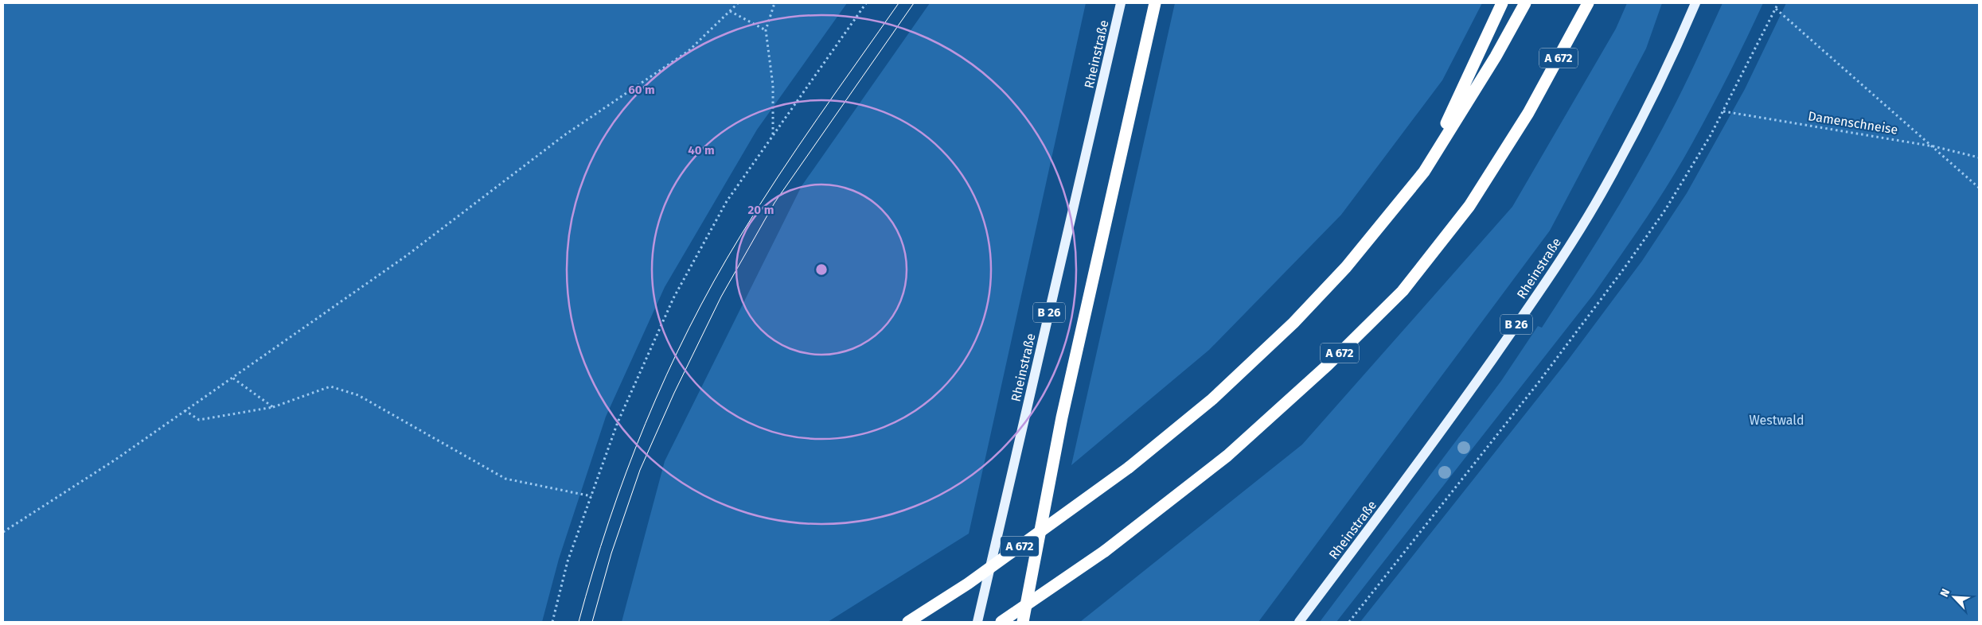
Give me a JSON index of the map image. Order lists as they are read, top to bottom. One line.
{"streets":{"highway":["A 672"],"main road":["Rheinstraße","B 26"],"path":["Damenschneise"]},"parks":["Westwald"],"north":"top left","rings":["60 m","40 m","20 m"]}
